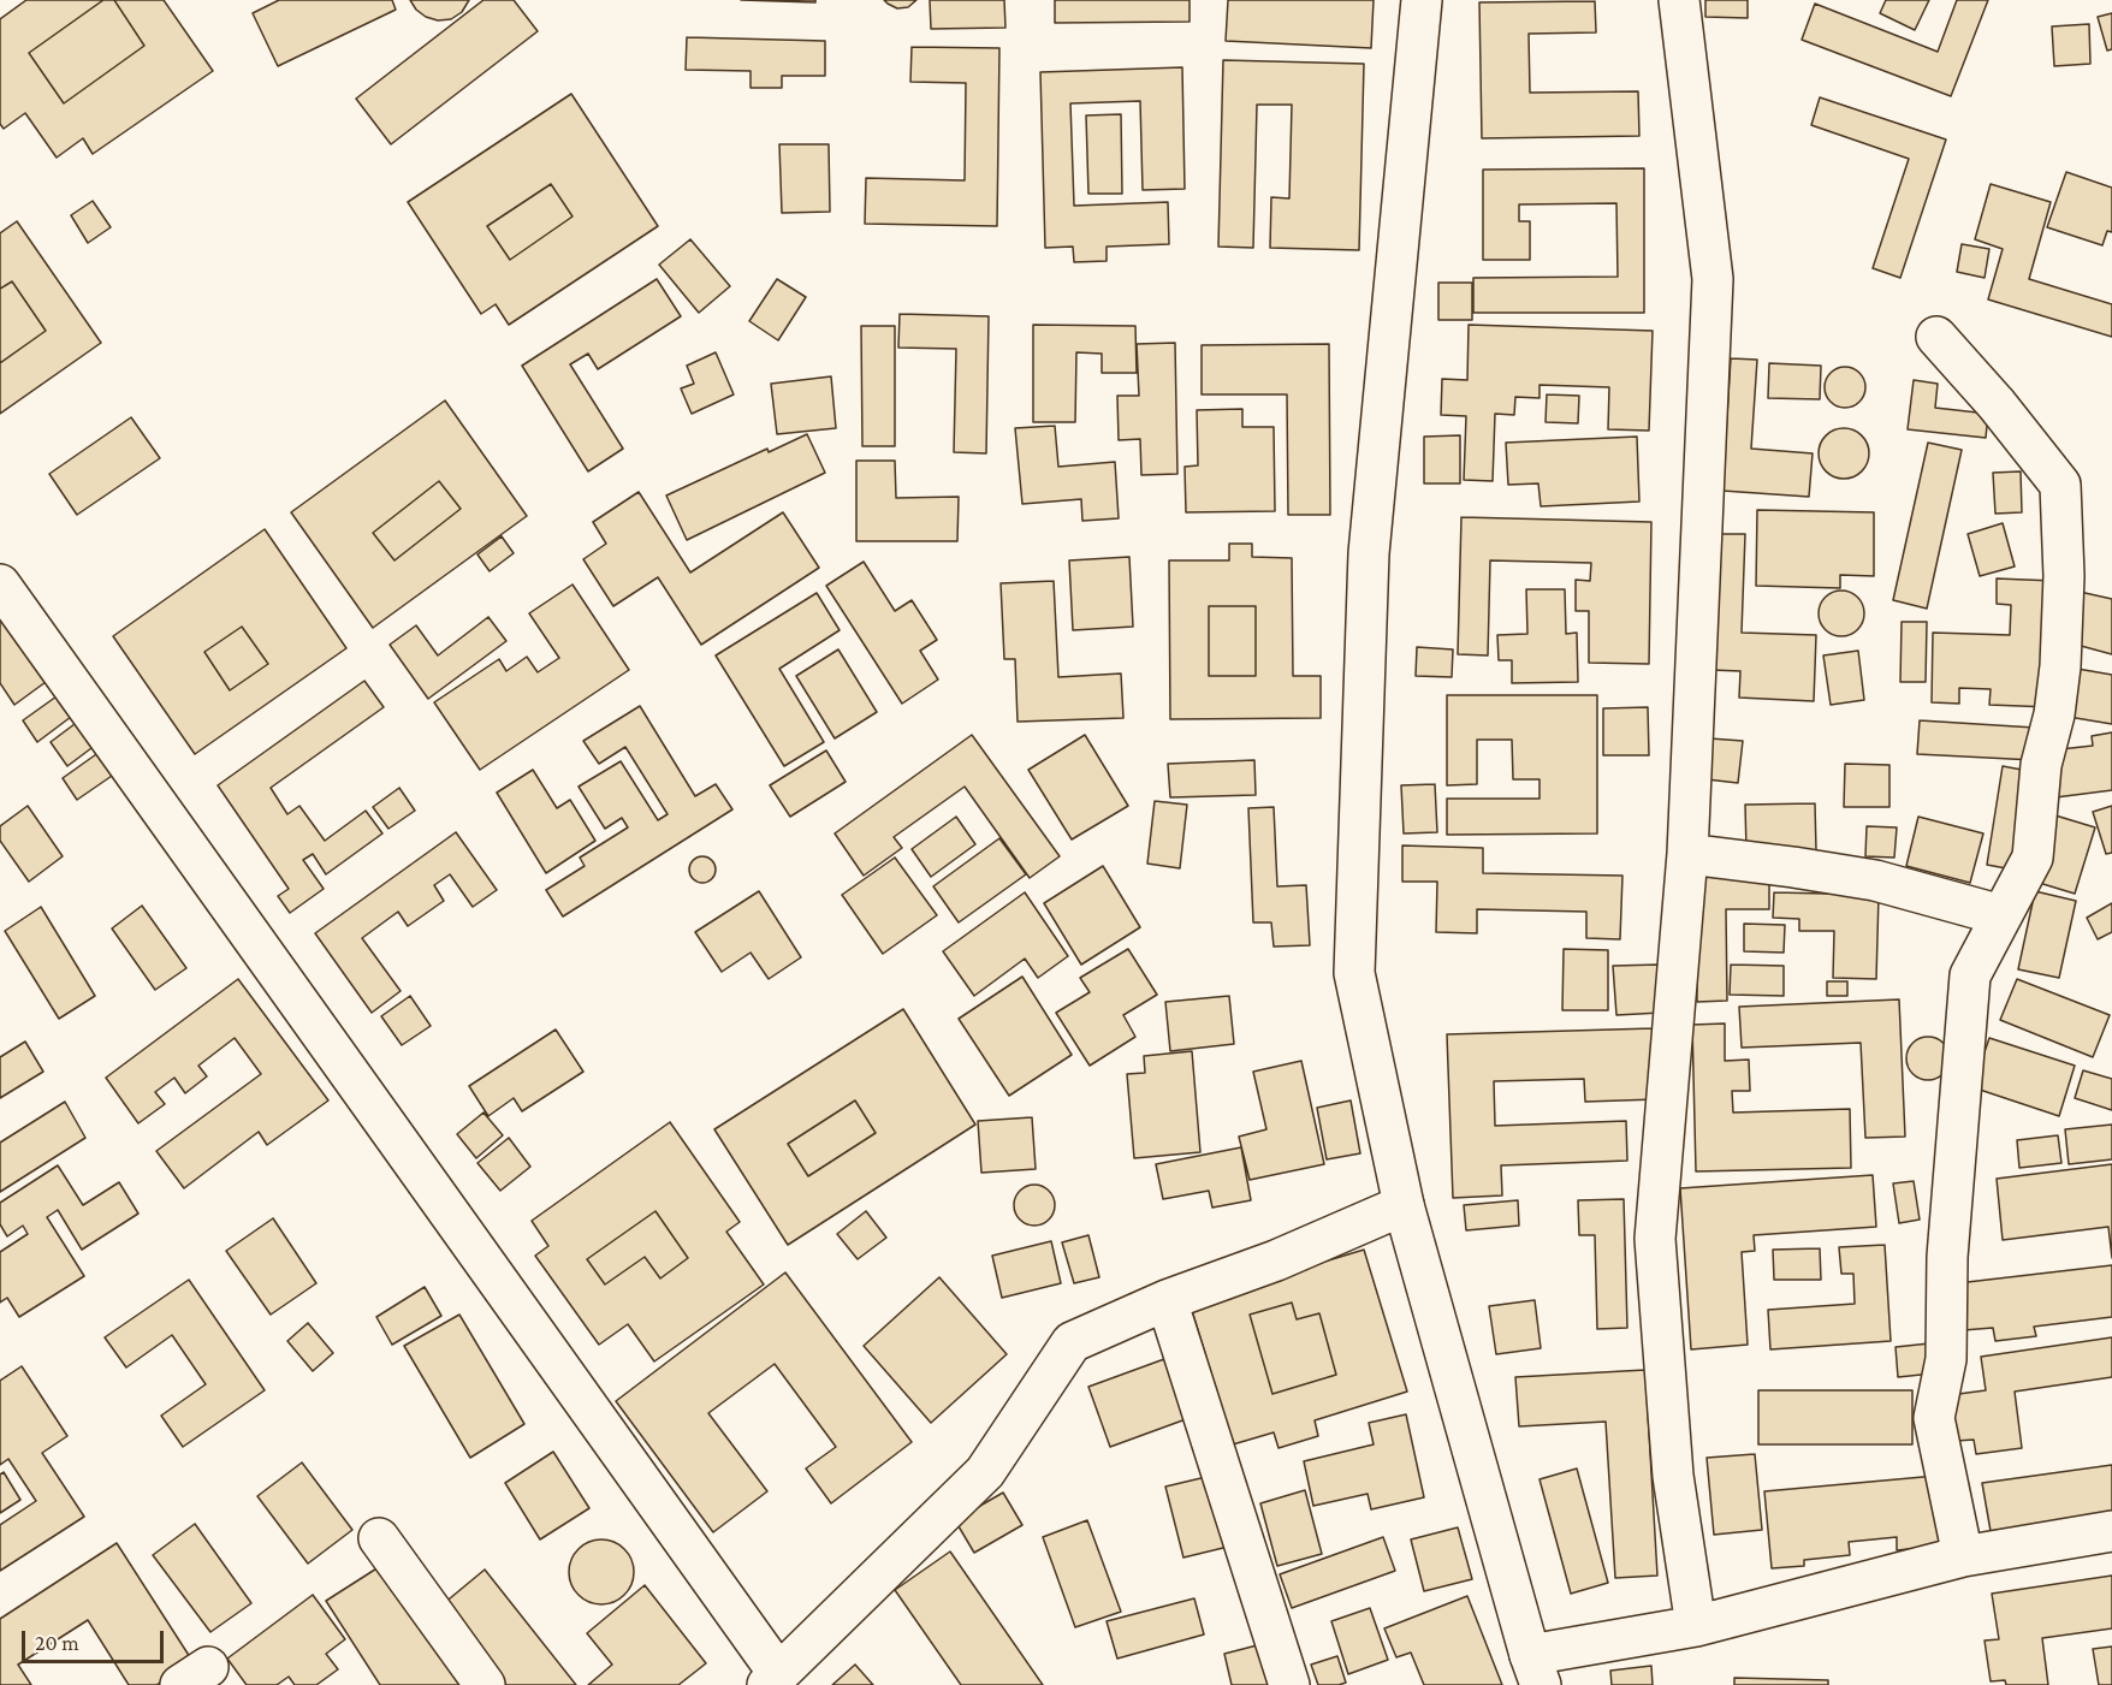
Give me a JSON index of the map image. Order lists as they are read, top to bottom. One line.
{"scale_bar":"20 m"}
